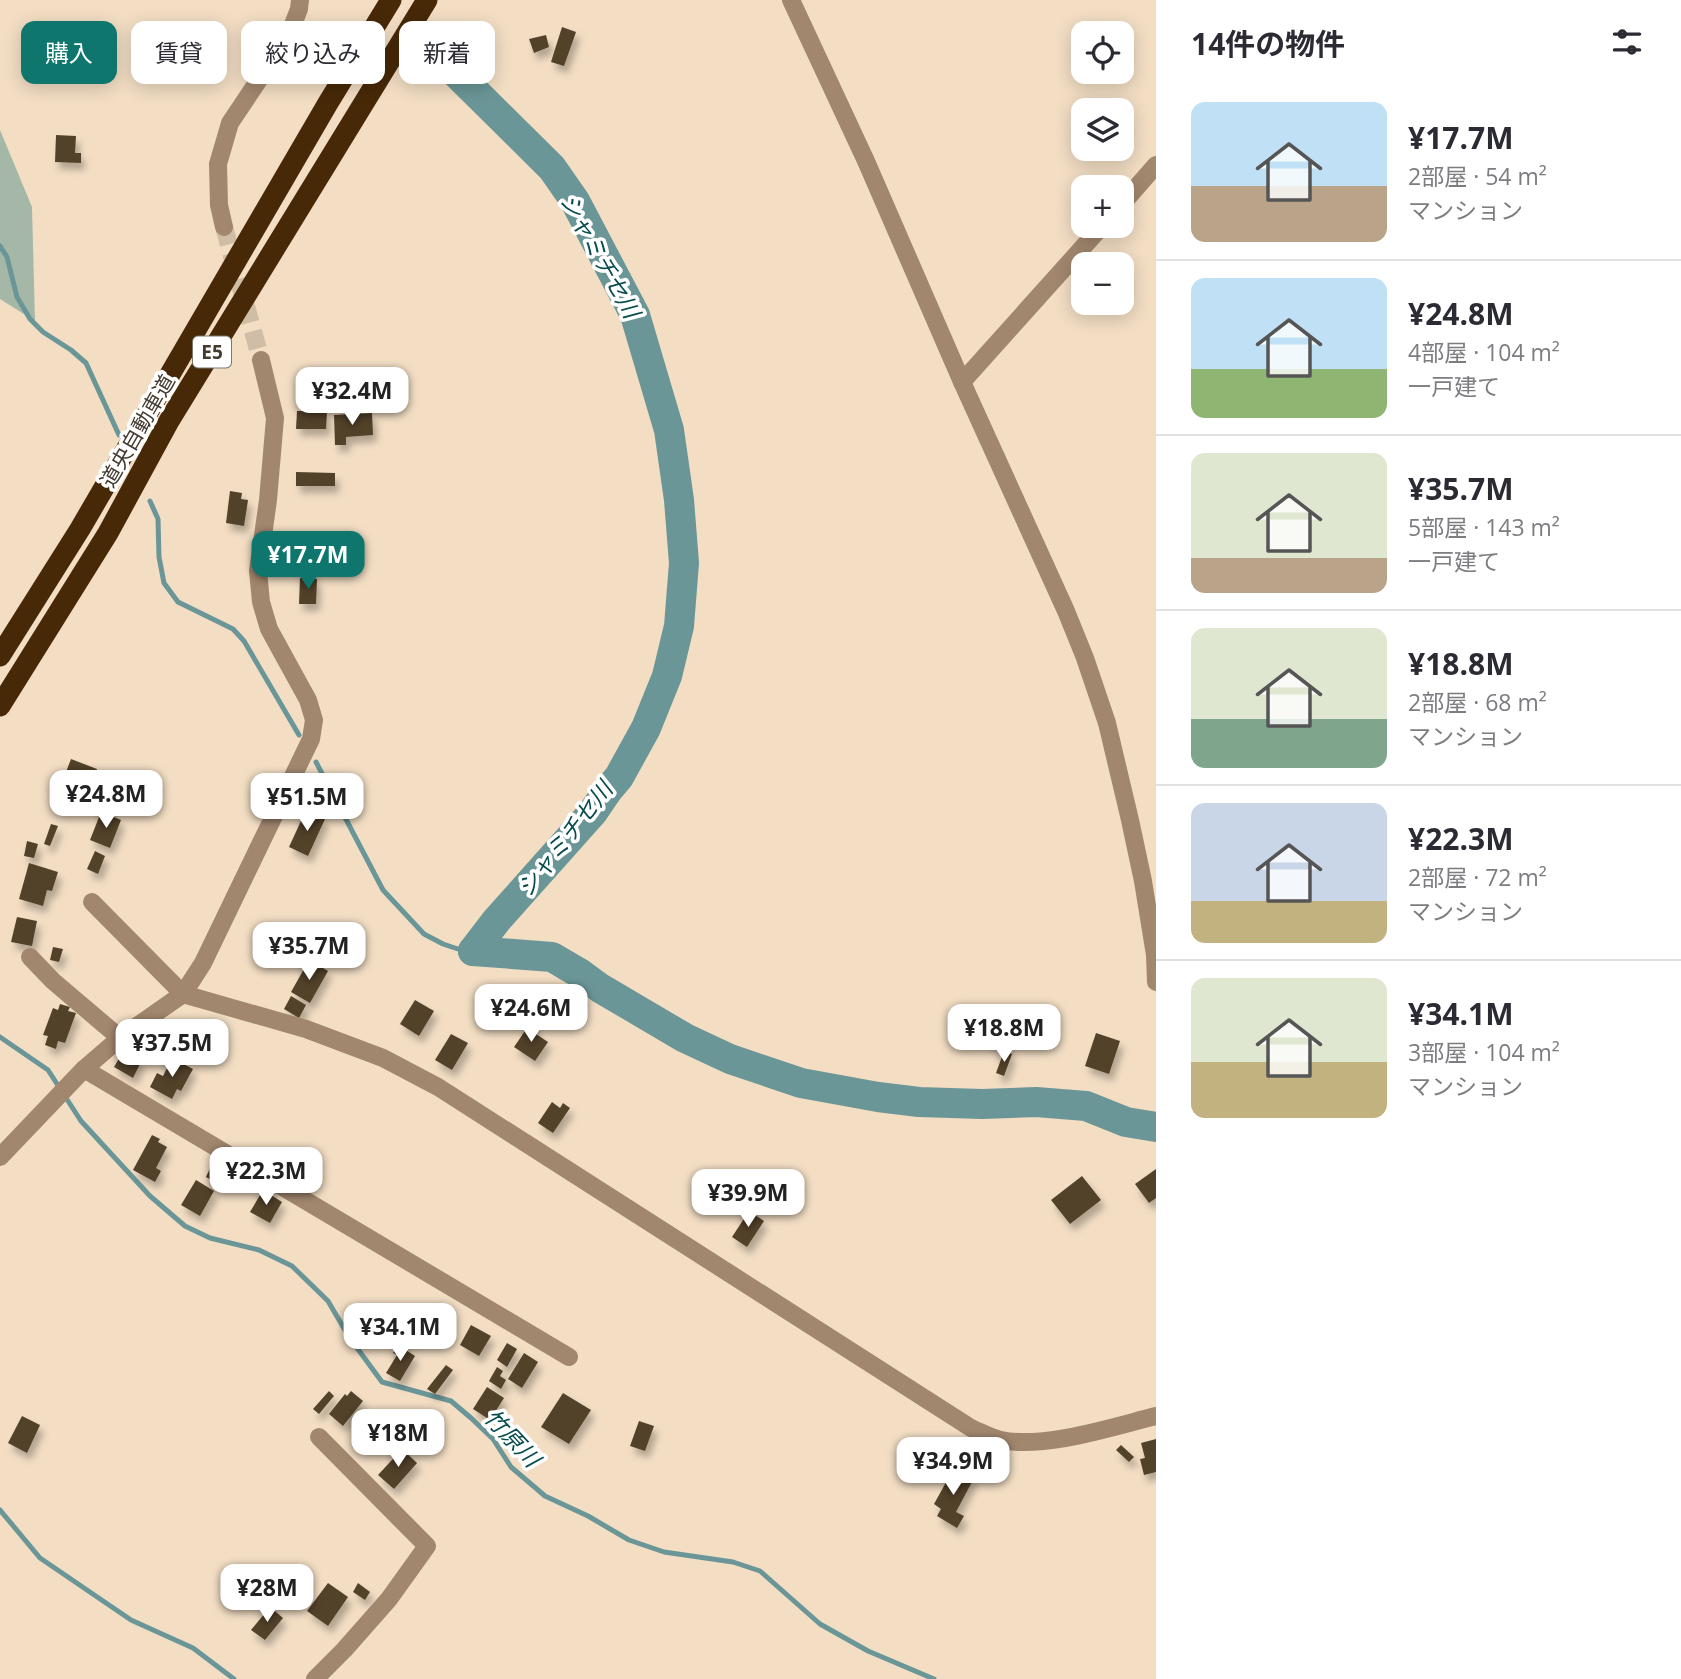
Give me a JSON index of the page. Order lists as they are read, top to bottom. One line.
{"streets":{"highway":["E5","道央自動車道"]},"water":["シャミチセ川","竹原川"],"page":{"heading":"14件の物件","map_buttons":["+","−"],"chip":["購入","賃貸","絞り込み","新着"],"list":[{"name":"¥17.7M","note":"2部屋 · 54 m² · マンション"},{"name":"¥24.8M","note":"4部屋 · 104 m² · 一戸建て"},{"name":"¥35.7M","note":"5部屋 · 143 m² · 一戸建て"},{"name":"¥18.8M","note":"2部屋 · 68 m² · マンション"},{"name":"¥22.3M","note":"2部屋 · 72 m² · マンション"},{"name":"¥34.1M","note":"3部屋 · 104 m² · マンション"}],"price":["¥32.4M","¥17.7M","¥24.8M","¥51.5M","¥35.7M","¥24.6M","¥18.8M","¥37.5M","¥22.3M","¥39.9M","¥34.1M","¥18M","¥34.9M","¥28M"]}}
